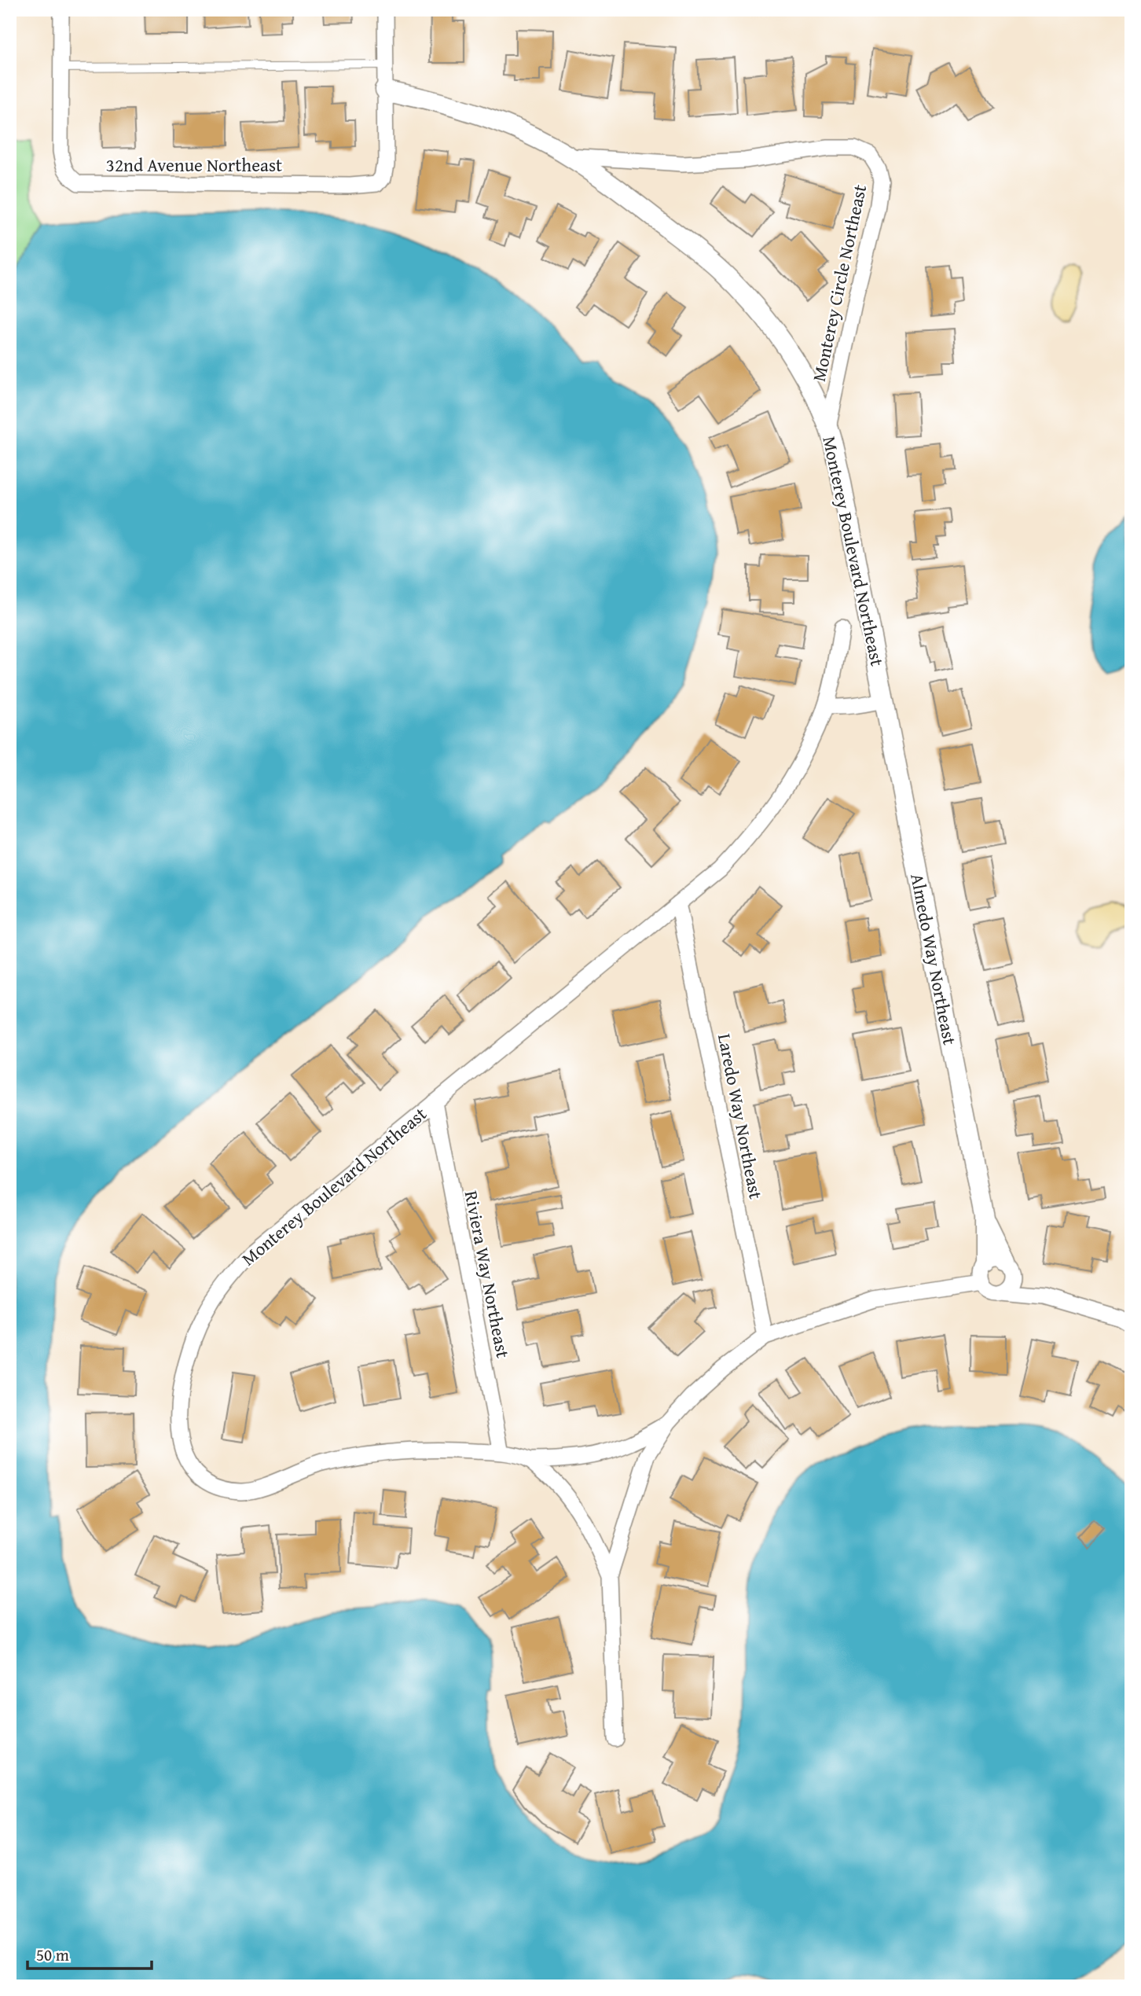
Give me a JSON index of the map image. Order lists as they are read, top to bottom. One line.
{"streets":{"street":["32nd Avenue Northeast","Monterey Circle Northeast","Monterey Boulevard Northeast","Almedo Way Northeast","Laredo Way Northeast","Riviera Way Northeast"]},"crossings":[["32nd Avenue Northeast","Monterey Boulevard Northeast"],["Monterey Circle Northeast","Monterey Boulevard Northeast"],["Monterey Boulevard Northeast","Almedo Way Northeast"],["Monterey Boulevard Northeast","Laredo Way Northeast"],["Monterey Boulevard Northeast","Riviera Way Northeast"]],"scale_bar":"50 m"}
